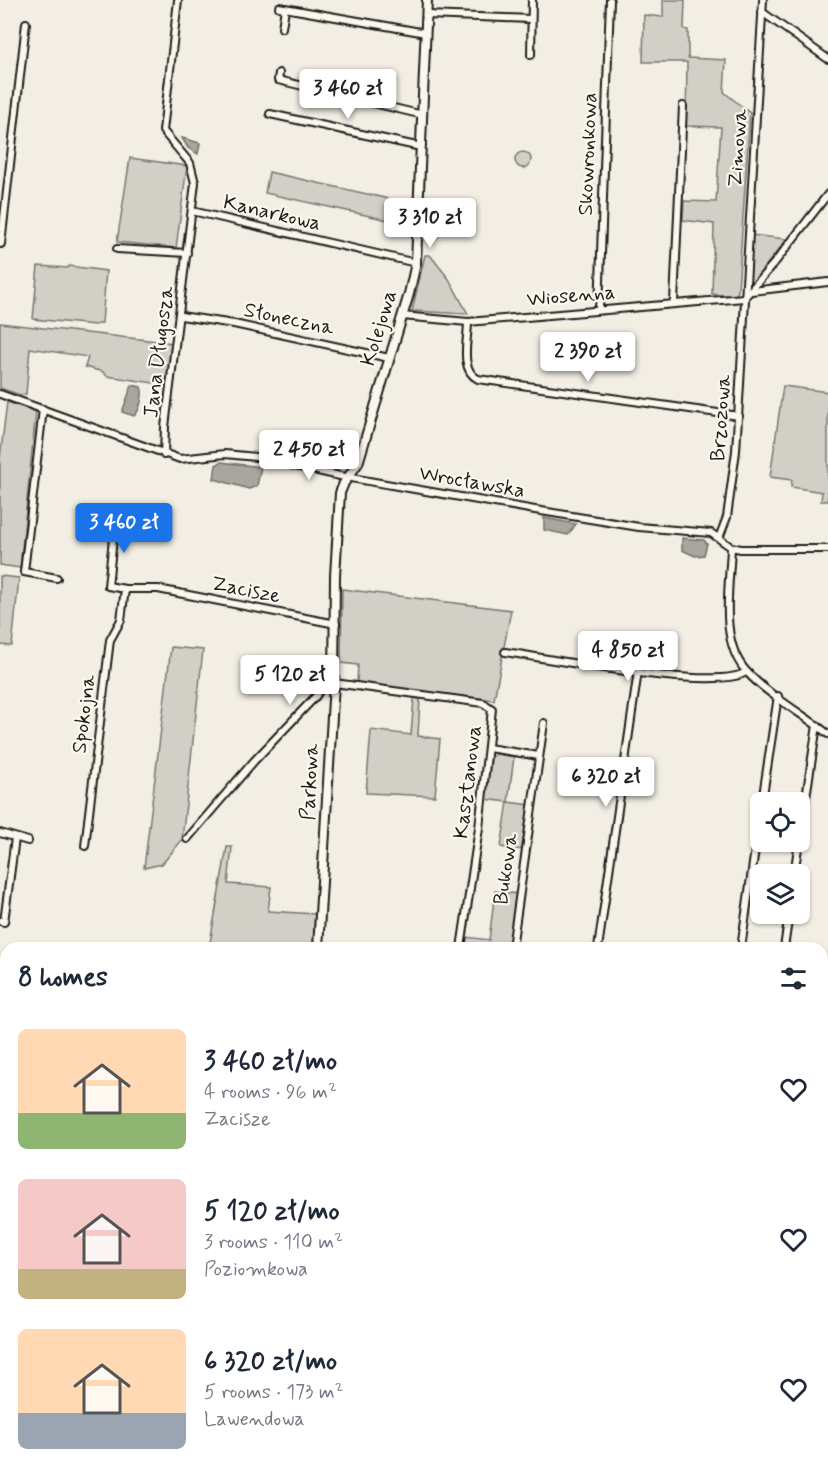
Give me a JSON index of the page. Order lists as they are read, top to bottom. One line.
{"streets":{"street":["Zimowa","Skowronkowa","Kanarkowa","Wiosenna","Słoneczna","Kolejowa","Jana Długosza","Brzozowa","Wrocławska","Zacisze","Spokojna","Parkowa","Kasztanowa","Bukowa"]},"crossings":[["Zimowa","Wiosenna"],["Zimowa","Brzozowa"],["Skowronkowa","Wiosenna"],["Kanarkowa","Kolejowa"],["Kanarkowa","Jana Długosza"],["Wiosenna","Kolejowa"],["Wiosenna","Brzozowa"],["Słoneczna","Kolejowa"],["Słoneczna","Jana Długosza"],["Kolejowa","Wrocławska"],["Kolejowa","Parkowa"],["Jana Długosza","Wrocławska"],["Brzozowa","Wrocławska"],["Wrocławska","Parkowa"],["Zacisze","Spokojna"],["Zacisze","Parkowa"],["Parkowa","Kasztanowa"]],"page":{"price":["3 460 zł","3 310 zł","2 390 zł","2 450 zł","3 460 zł","4 850 zł","5 120 zł","6 320 zł"],"heading":"8 homes","list":[{"name":"3 460 zł/mo","note":"4 rooms · 96 m² · Zacisze"},{"name":"5 120 zł/mo","note":"3 rooms · 110 m² · Poziomkowa"},{"name":"6 320 zł/mo","note":"5 rooms · 173 m² · Lawendowa"}]}}
